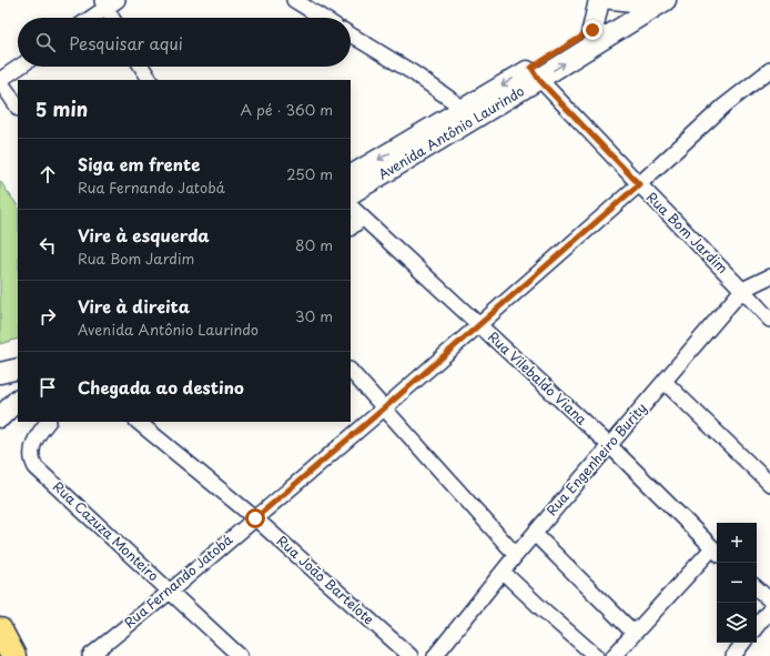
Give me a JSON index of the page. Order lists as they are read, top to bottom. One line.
{"streets":{"main road":["Avenida Antônio Laurindo"],"street":["Rua Bom Jardim","Rua Vilebaldo Viana","Rua Engenheiro Burity","Rua Cazuza Monteiro","Rua João Bartelote","Rua Fernando Jatobá"]},"crossings":[["Avenida Antônio Laurindo","Rua Bom Jardim"],["Rua Bom Jardim","Rua Engenheiro Burity"],["Rua Bom Jardim","Rua Fernando Jatobá"],["Rua Vilebaldo Viana","Rua Engenheiro Burity"],["Rua Vilebaldo Viana","Rua Fernando Jatobá"],["Rua Cazuza Monteiro","Rua Fernando Jatobá"],["Rua João Bartelote","Rua Fernando Jatobá"]],"page":{"search":"Pesquisar aqui","heading":["5 min","A pé · 360 m"],"list":[["Siga em frente","Rua Fernando Jatobá","250 m"],["Vire à esquerda","Rua Bom Jardim","80 m"],["Vire à direita","Avenida Antônio Laurindo","30 m"],"Chegada ao destino"],"map_buttons":["+","−"]}}
